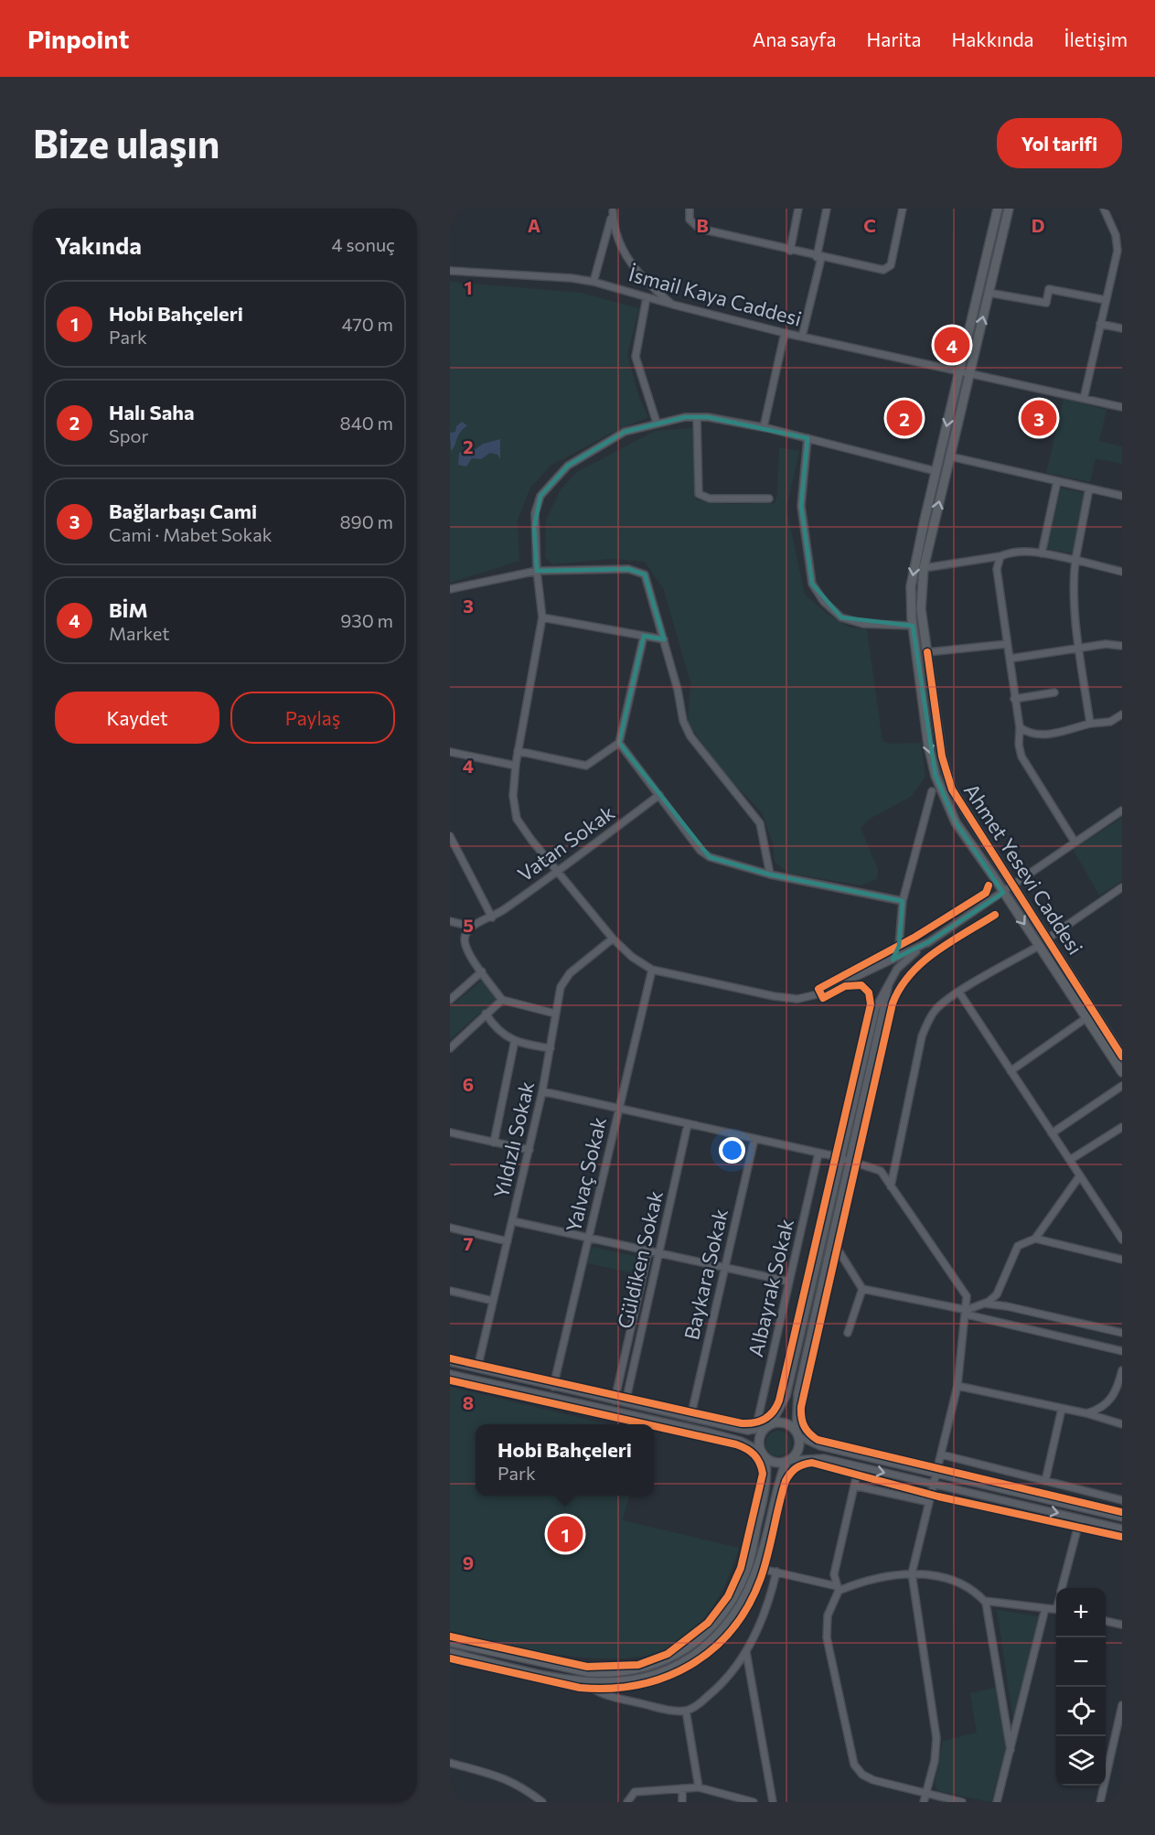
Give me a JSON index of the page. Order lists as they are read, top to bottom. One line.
{"streets":{"main road":["Ahmet Yesevi Caddesi"],"street":["İsmail Kaya Caddesi","Vatan Sokak","Yıldızlı Sokak","Yalvaç Sokak","Güldiken Sokak","Baykara Sokak","Albayrak Sokak"]},"crossings":[["İsmail Kaya Caddesi","Ahmet Yesevi Caddesi"]],"page":{"header":"Pinpoint","nav":["Ana sayfa","Harita","Hakkında","İletişim"],"buttons":["Yol tarifi",["Kaydet","Paylaş"]],"title":"Bize ulaşın","heading":["Yakında","4 sonuç"],"list":[{"mark":"1","name":"Hobi Bahçeleri","note":"Park","value":"470 m"},{"mark":"2","name":"Halı Saha","note":"Spor","value":"840 m"},{"mark":"3","name":"Bağlarbaşı Cami","note":"Cami · Mabet Sokak","value":"890 m"},{"mark":"4","name":"BİM","note":"Market","value":"930 m"}],"pins":["4","2","3","1"],"popup":["Hobi Bahçeleri","Park"],"map_buttons":["+","−"]},"grid":{"columns":["A","B","C","D"],"rows":["1","2","3","4","5","6","7","8","9"]}}
